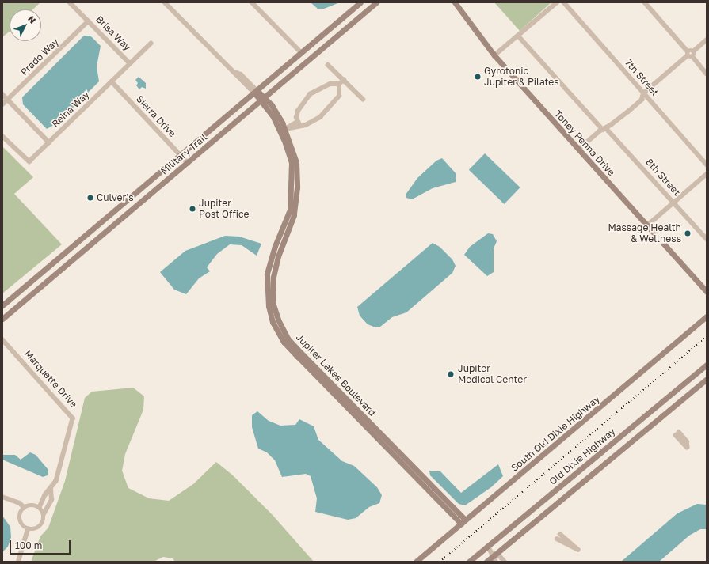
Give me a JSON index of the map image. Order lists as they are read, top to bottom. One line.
{"streets":{"street":["Brisa Way","Prado Way","7th Street","Reina Way","Sierra Drive","Toney Penna Drive","Military Trail","8th Street","Jupiter Lakes Boulevard","Marquette Drive","South Old Dixie Highway","Old Dixie Highway"]},"crossings":[["Brisa Way","Prado Way"],["Brisa Way","Reina Way"],["Reina Way","Sierra Drive"],["Sierra Drive","Military Trail"],["Military Trail","Jupiter Lakes Boulevard"],["Jupiter Lakes Boulevard","South Old Dixie Highway"]],"places":["Gyrotonic Jupiter & Pilates","Culver's","Jupiter Post Office","Massage Health & Wellness","Jupiter Medical Center"],"scale_bar":"100 m","north":"top right"}
